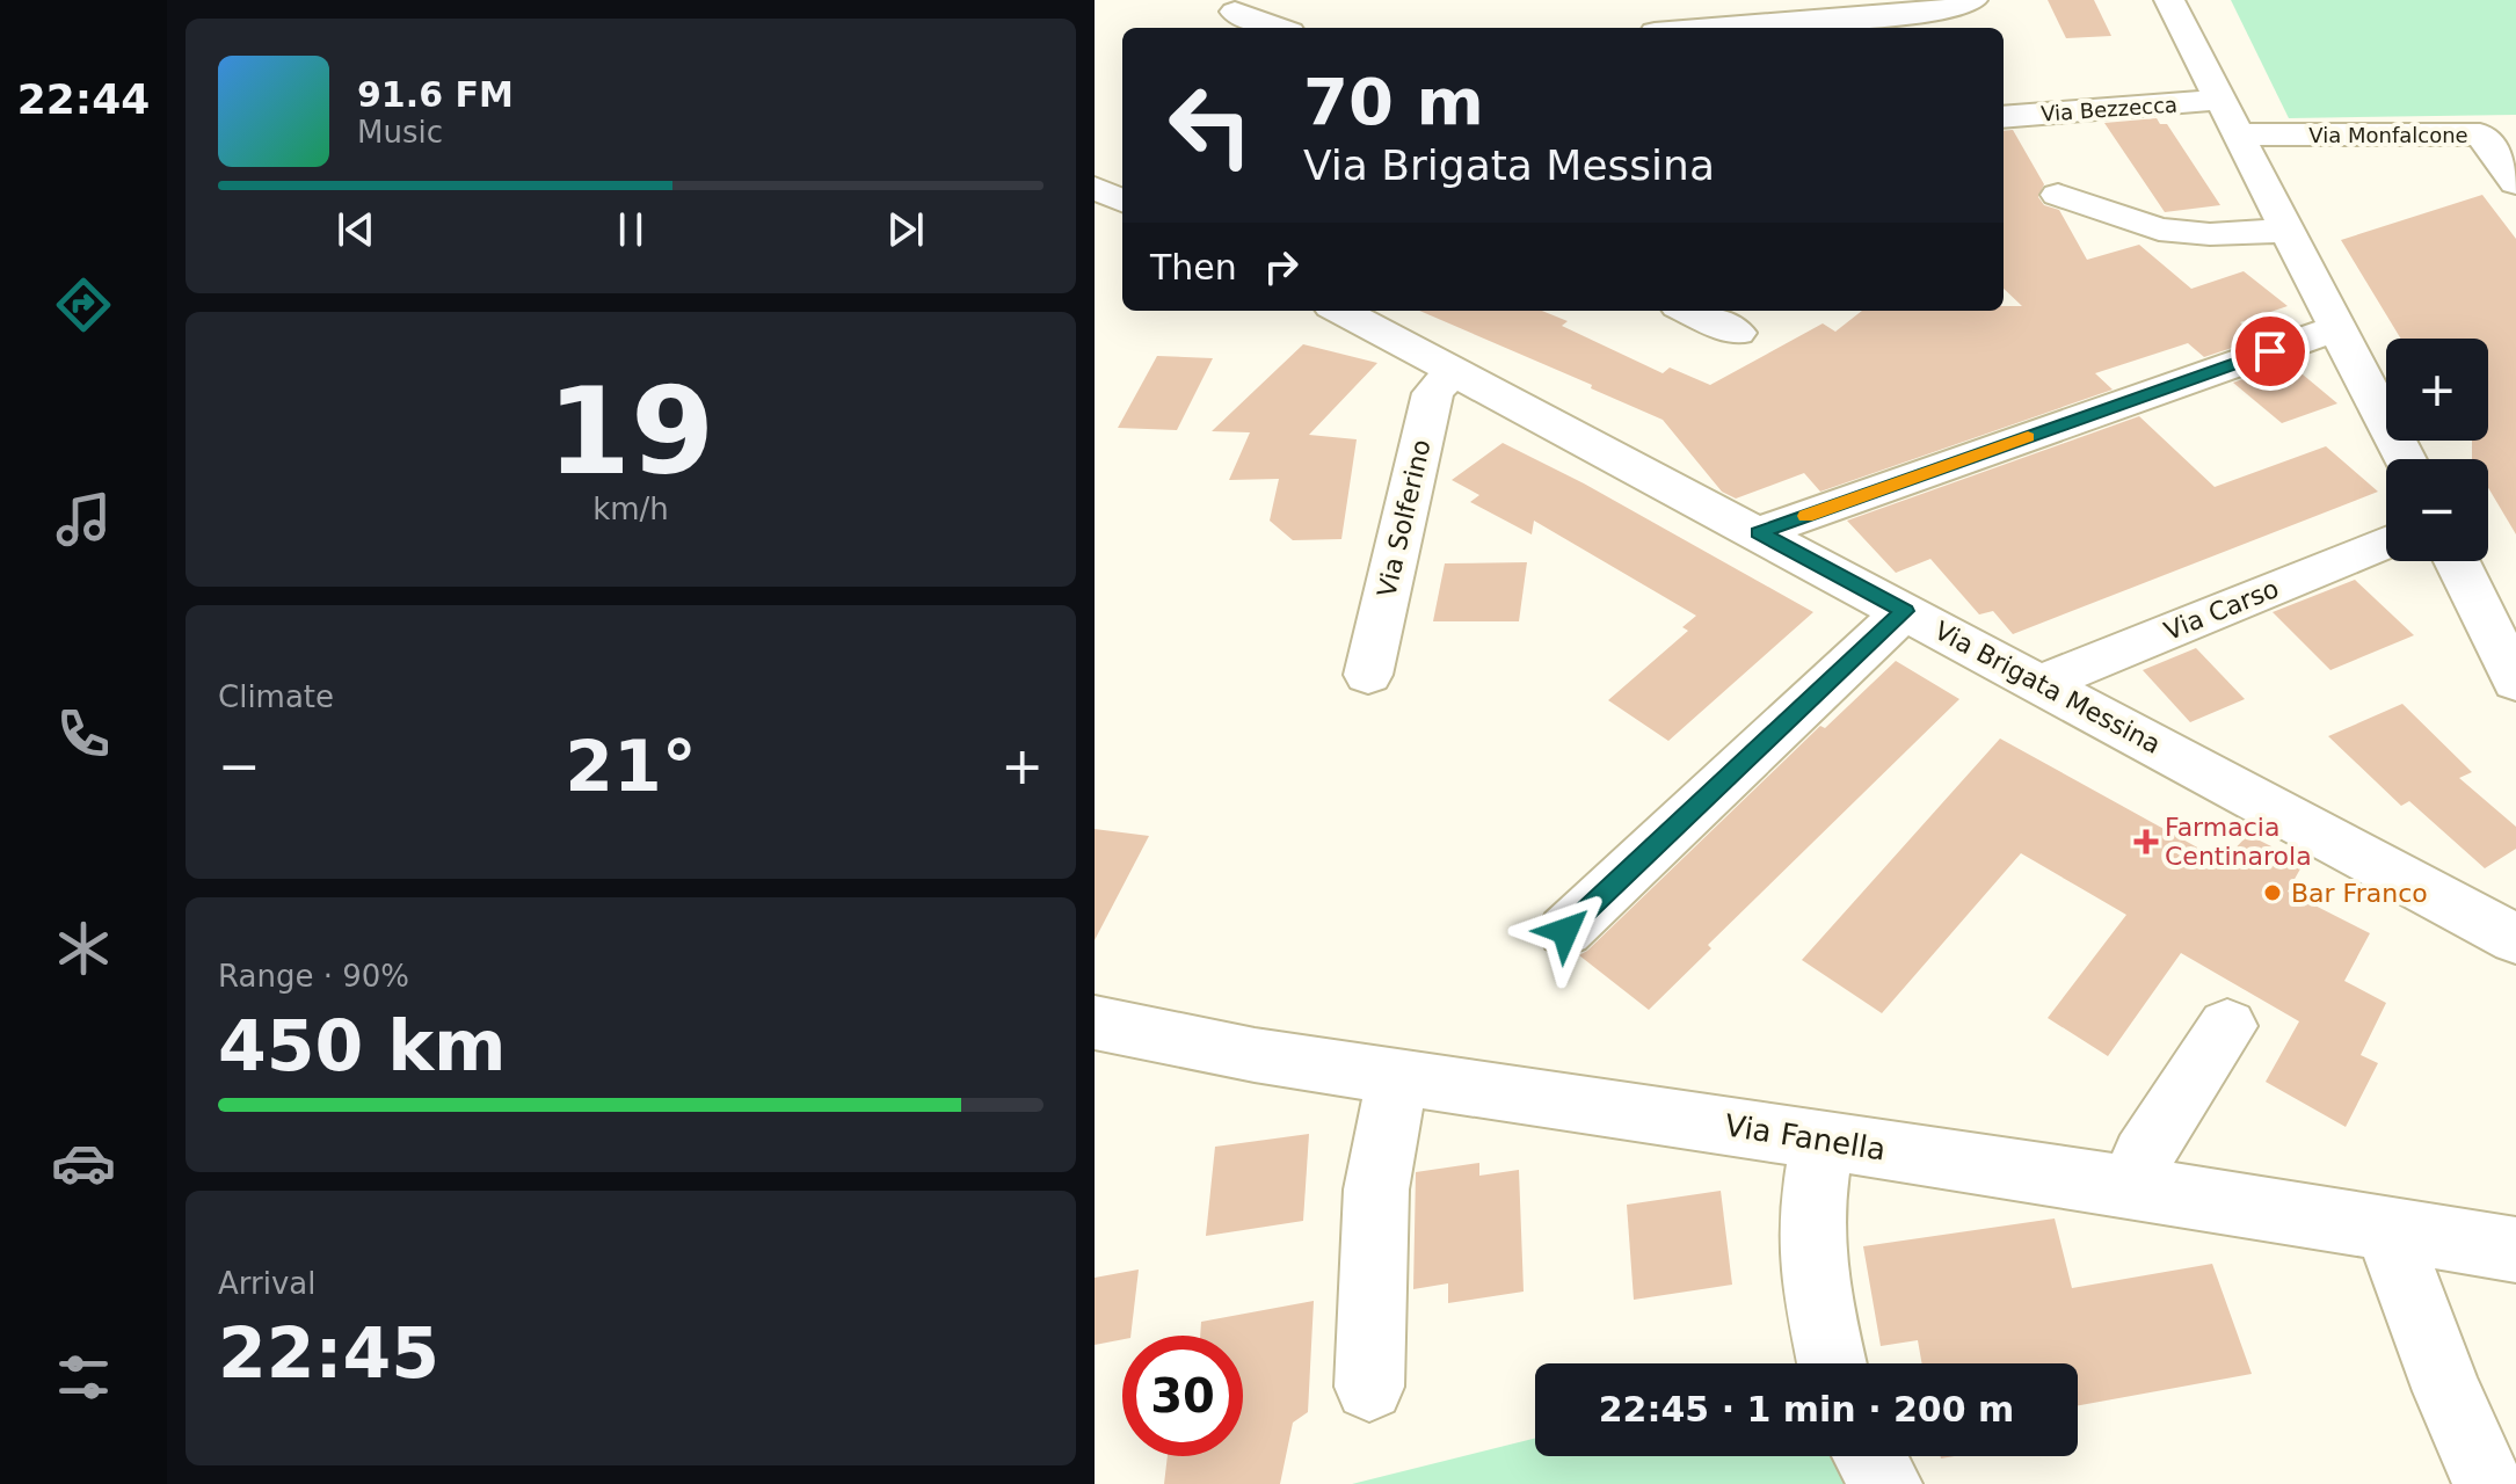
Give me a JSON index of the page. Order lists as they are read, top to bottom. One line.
{"streets":{"street":["Via Bezzecca","Via Monfalcone","Via Solferino","Via Carso","Via Brigata Messina","Via Fanella"]},"crossings":[["Via Solferino","Via Brigata Messina"],["Via Carso","Via Brigata Messina"]],"places":{"health":["Farmacia Centinarola"],"other":["Bar Franco"]},"page":{"tabs":"22:44","turn":["70 m","Via Brigata Messina"],"song":["91.6 FM","Music"],"then":"Then","tile":[["19","km/h"],"Climate",["Range · 90%","450 km"],["Arrival","22:45"]],"map_buttons":["+","−"],"heat":["−","21°","+"],"limit":"30","trip":"22:45 · 1 min · 200 m"}}
